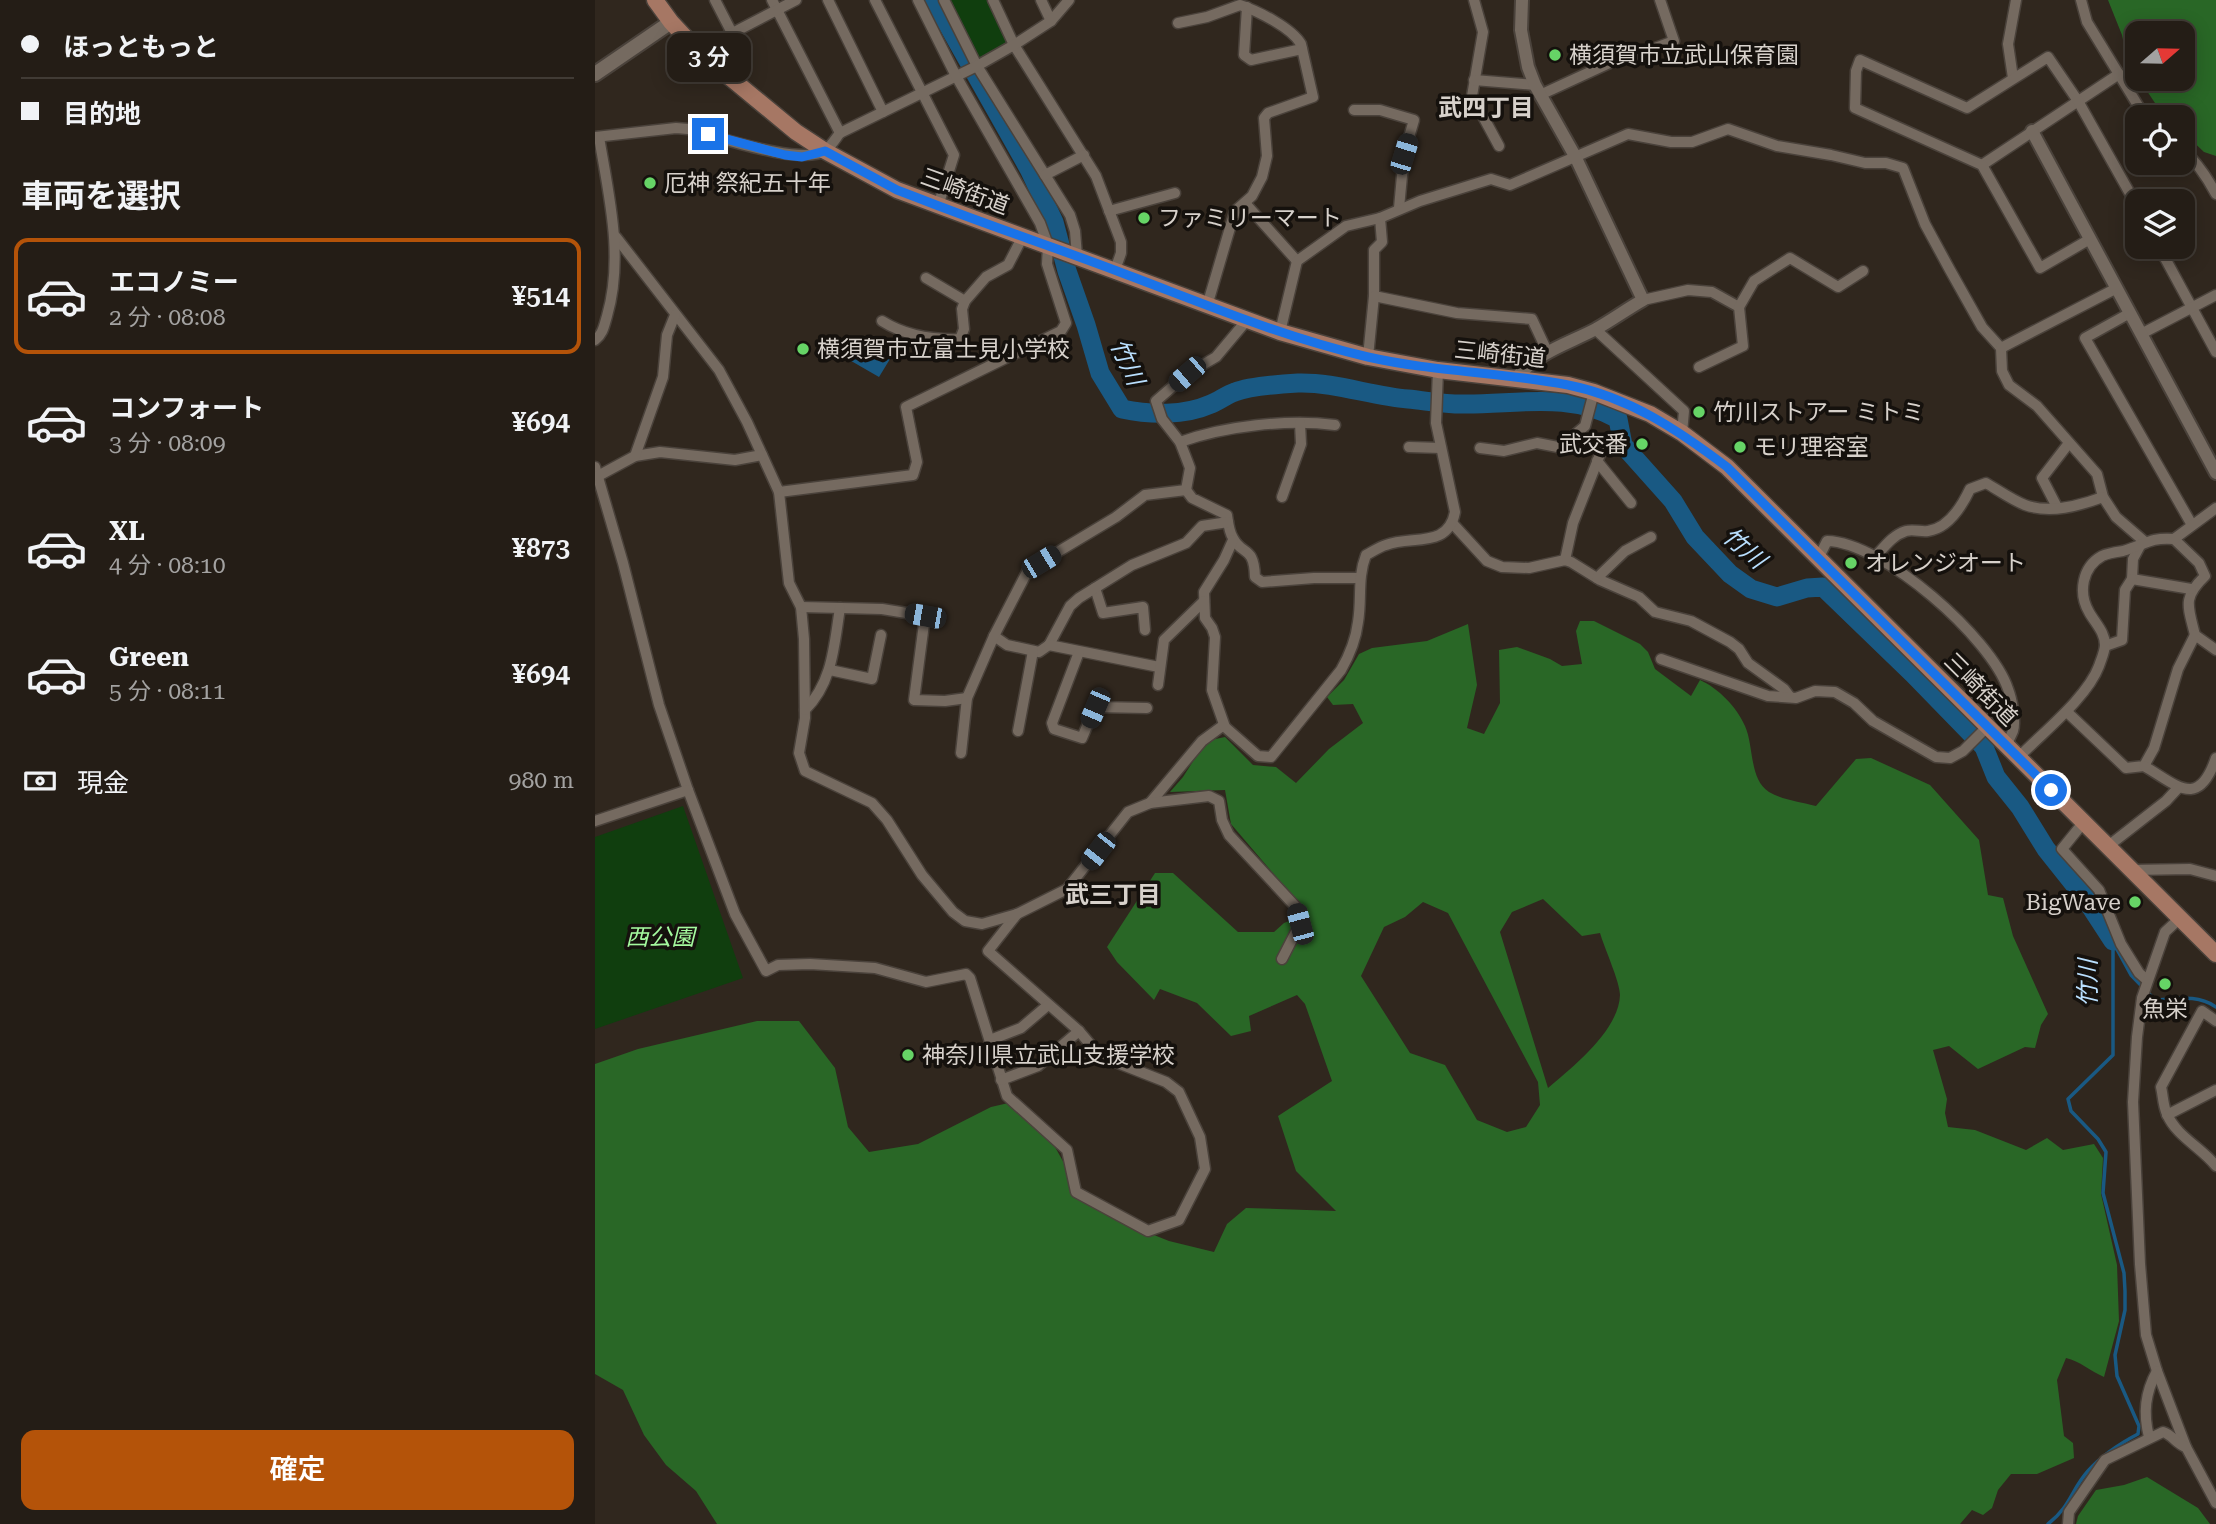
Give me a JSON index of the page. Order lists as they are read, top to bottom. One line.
{"streets":{"main road":["三崎街道"]},"districts":["武四丁目","武三丁目"],"water":["竹川"],"parks":["西公園"],"places":["横須賀市立武山保育園","厄神 祭紀五十年","ファミリーマート","横須賀市立富士見小学校","竹川ストアー ミトミ","武交番","モリ理容室","オレンジオート","BigWave","魚栄","神奈川県立武山支援学校"],"north":"right","page":{"banner":["ほっともっと","目的地"],"bubble":"3 分","heading":"車両を選択","list":[{"name":"エコノミー","note":"2 分 · 08:08","value":"¥514"},{"name":"コンフォート","note":"3 分 · 08:09","value":"¥694"},{"name":"XL","note":"4 分 · 08:10","value":"¥873"},{"name":"Green","note":"5 分 · 08:11","value":"¥694"}],"pay":["現金","980 m"],"buttons":"確定"}}
